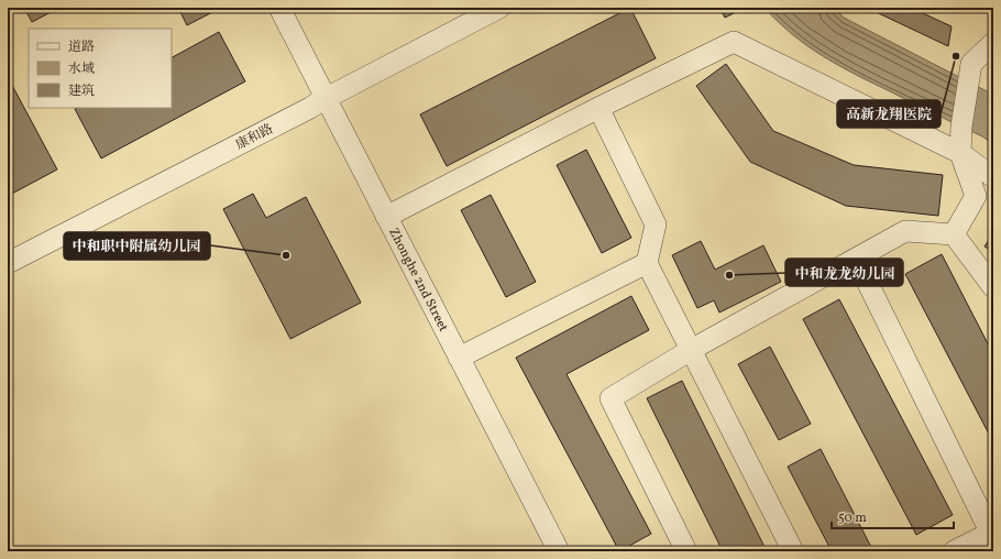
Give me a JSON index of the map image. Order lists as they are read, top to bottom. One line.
{"streets":{"street":["康和路","Zhonghe 2nd Street"]},"crossings":[["康和路","Zhonghe 2nd Street"]],"places":["高新龙翔医院","中和职中附属幼儿园","中和龙龙幼儿园"],"legend":["道路","水域","建筑"],"scale_bar":"50 m"}
